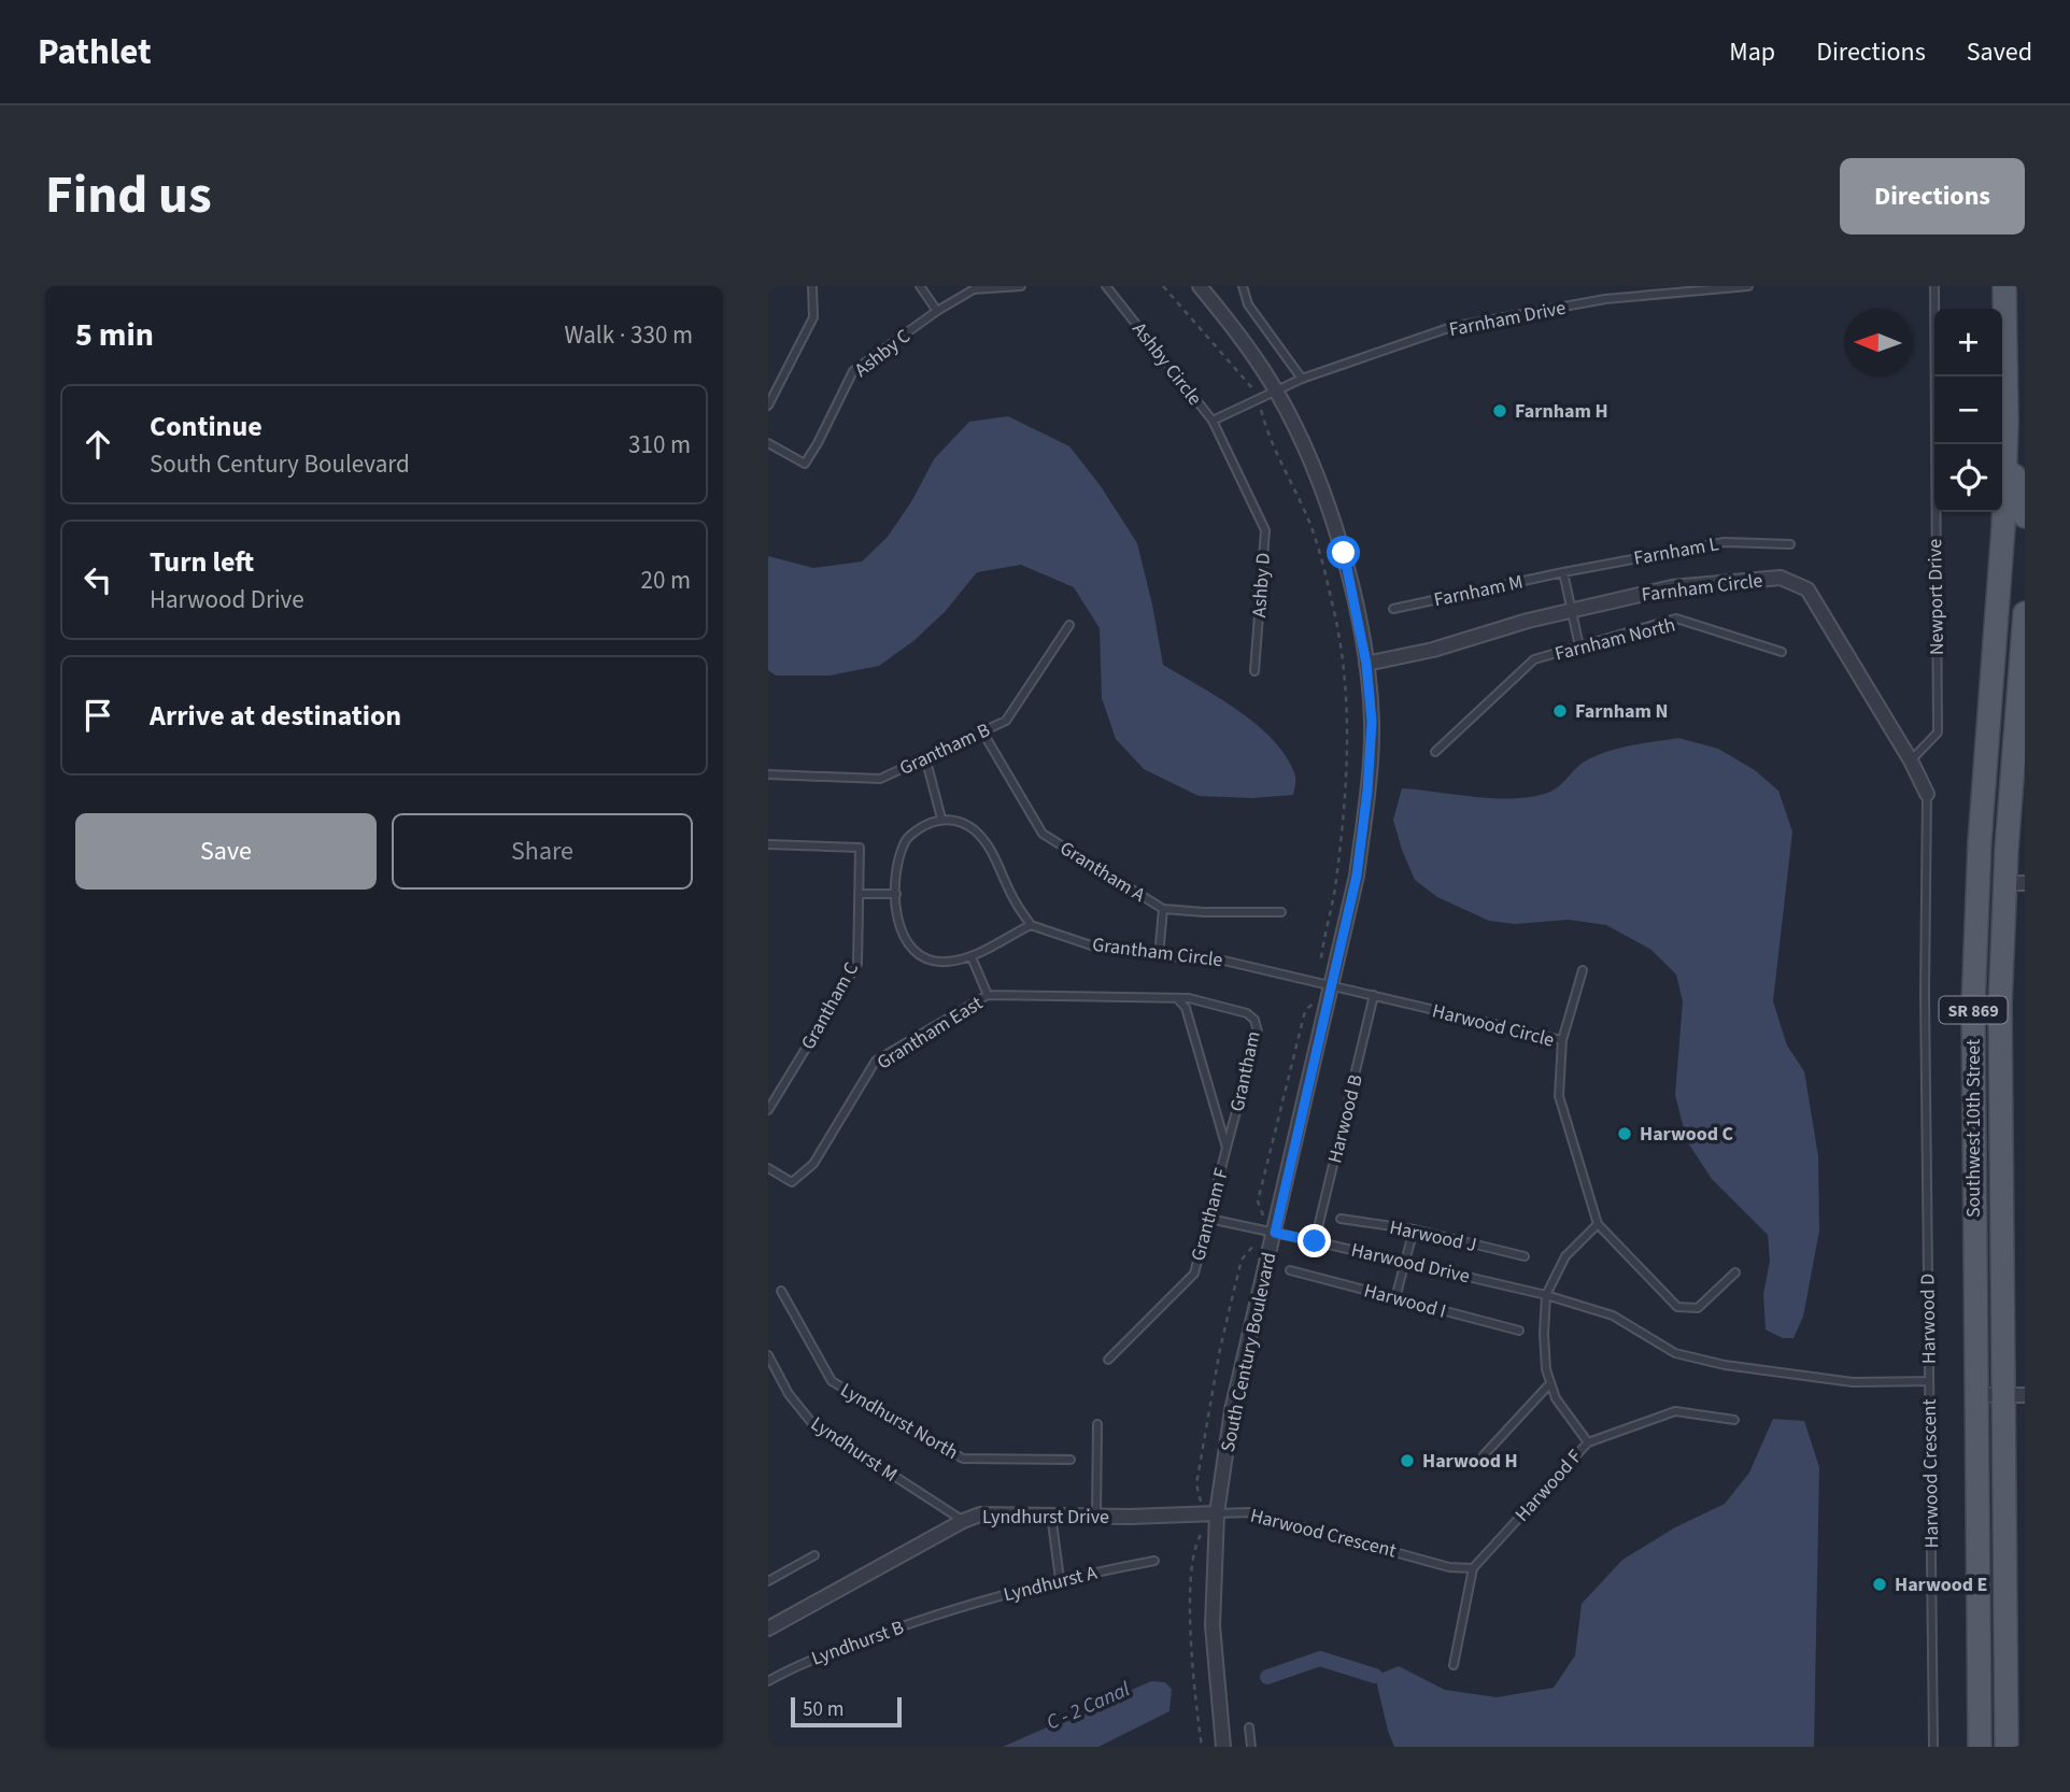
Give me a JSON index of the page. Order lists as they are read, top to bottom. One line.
{"streets":{"main road":["SR 869","Southwest 10th Street"],"street":["Farnham Circle","South Century Boulevard","Lyndhurst Drive"],"lane":["Farnham Drive","Ashby C","Ashby Circle","Farnham L","Ashby D","Farnham M","Newport Drive","Farnham North","Grantham B","Grantham A","Grantham Circle","Grantham C","Harwood Circle","Grantham East","Grantham","Harwood B","Grantham F","Harwood J","Harwood Drive","Harwood I","Harwood D","Lyndhurst North","Lyndhurst M","Harwood Crescent","Harwood F","Lyndhurst A","Lyndhurst B"]},"crossings":[["Farnham Drive","Ashby Circle"],["Farnham Drive","South Century Boulevard"],["Ashby Circle","Ashby D"],["Ashby Circle","South Century Boulevard"],["Farnham L","Farnham M"],["Farnham Circle","Newport Drive"],["Farnham Circle","Harwood D"],["Farnham Circle","South Century Boulevard"],["Grantham B","Grantham A"],["Grantham Circle","Harwood Circle"],["Grantham Circle","South Century Boulevard"],["Harwood Circle","Harwood B"],["Harwood Circle","South Century Boulevard"],["Grantham East","Grantham"],["Grantham East","Grantham F"],["Grantham","Grantham F"],["Harwood B","Harwood Drive"],["Grantham F","Harwood Drive"],["Harwood Drive","Harwood D"],["Harwood Drive","South Century Boulevard"],["Harwood D","Harwood Crescent"],["South Century Boulevard","Harwood Crescent"],["South Century Boulevard","Lyndhurst Drive"],["Lyndhurst M","Lyndhurst Drive"],["Harwood Crescent","Harwood F"],["Harwood Crescent","Lyndhurst Drive"],["Lyndhurst A","Lyndhurst B"]],"water":["C - 2 Canal"],"places":["Farnham H","Farnham N","Harwood C","Harwood H","Harwood E"],"scale_bar":"50 m","north":"left","page":{"header":"Pathlet","nav":["Map","Directions","Saved"],"title":"Find us","buttons":["Directions",["Save","Share"]],"heading":["5 min","Walk · 330 m"],"map_buttons":["+","−"],"list":[["Continue","South Century Boulevard","310 m"],["Turn left","Harwood Drive","20 m"],"Arrive at destination"],"scale":"50 m"}}
